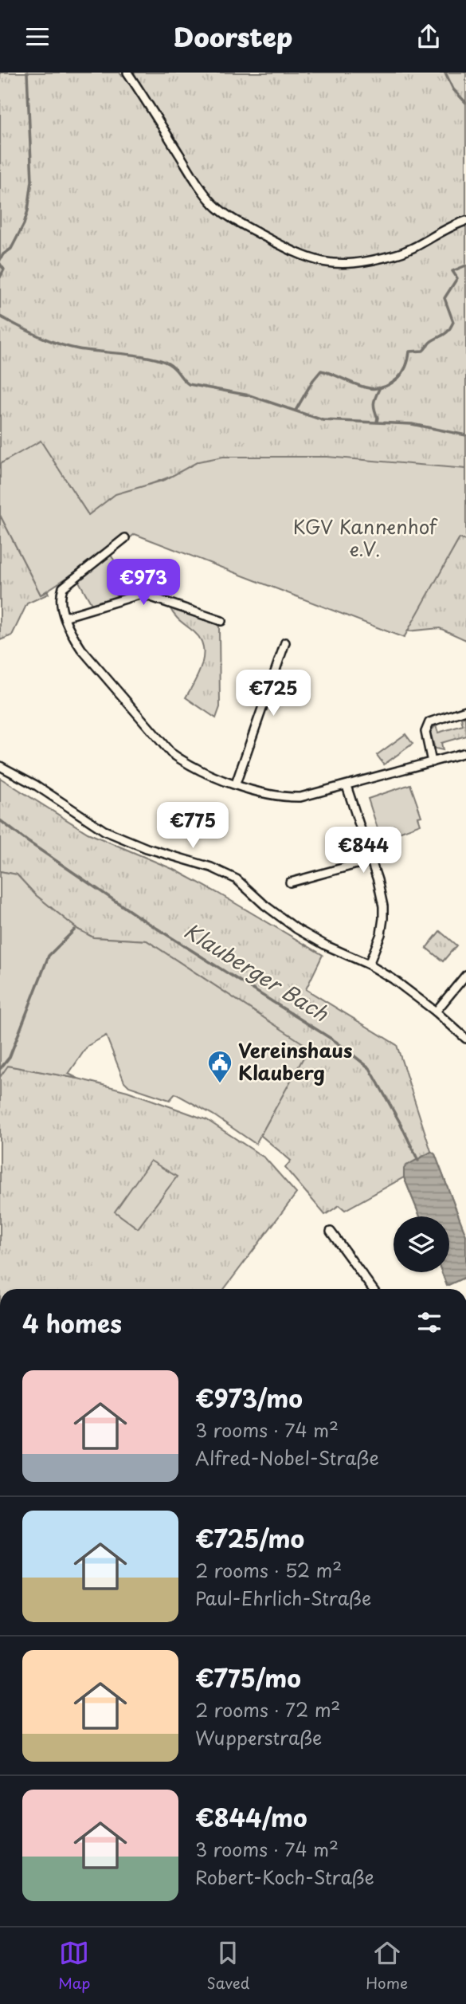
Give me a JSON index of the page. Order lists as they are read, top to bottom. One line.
{"water":["Klauberger Bach"],"parks":["KGV Kannenhof e.V."],"places":{"public building":["Vereinshaus Klauberg"]},"page":{"header":"Doorstep","price":["€973","€725","€775","€844"],"heading":"4 homes","list":[{"name":"€973/mo","note":"3 rooms · 74 m² · Alfred-Nobel-Straße"},{"name":"€725/mo","note":"2 rooms · 52 m² · Paul-Ehrlich-Straße"},{"name":"€775/mo","note":"2 rooms · 72 m² · Wupperstraße"},{"name":"€844/mo","note":"3 rooms · 74 m² · Robert-Koch-Straße"}],"tabs":["Map","Saved","Home"]}}
